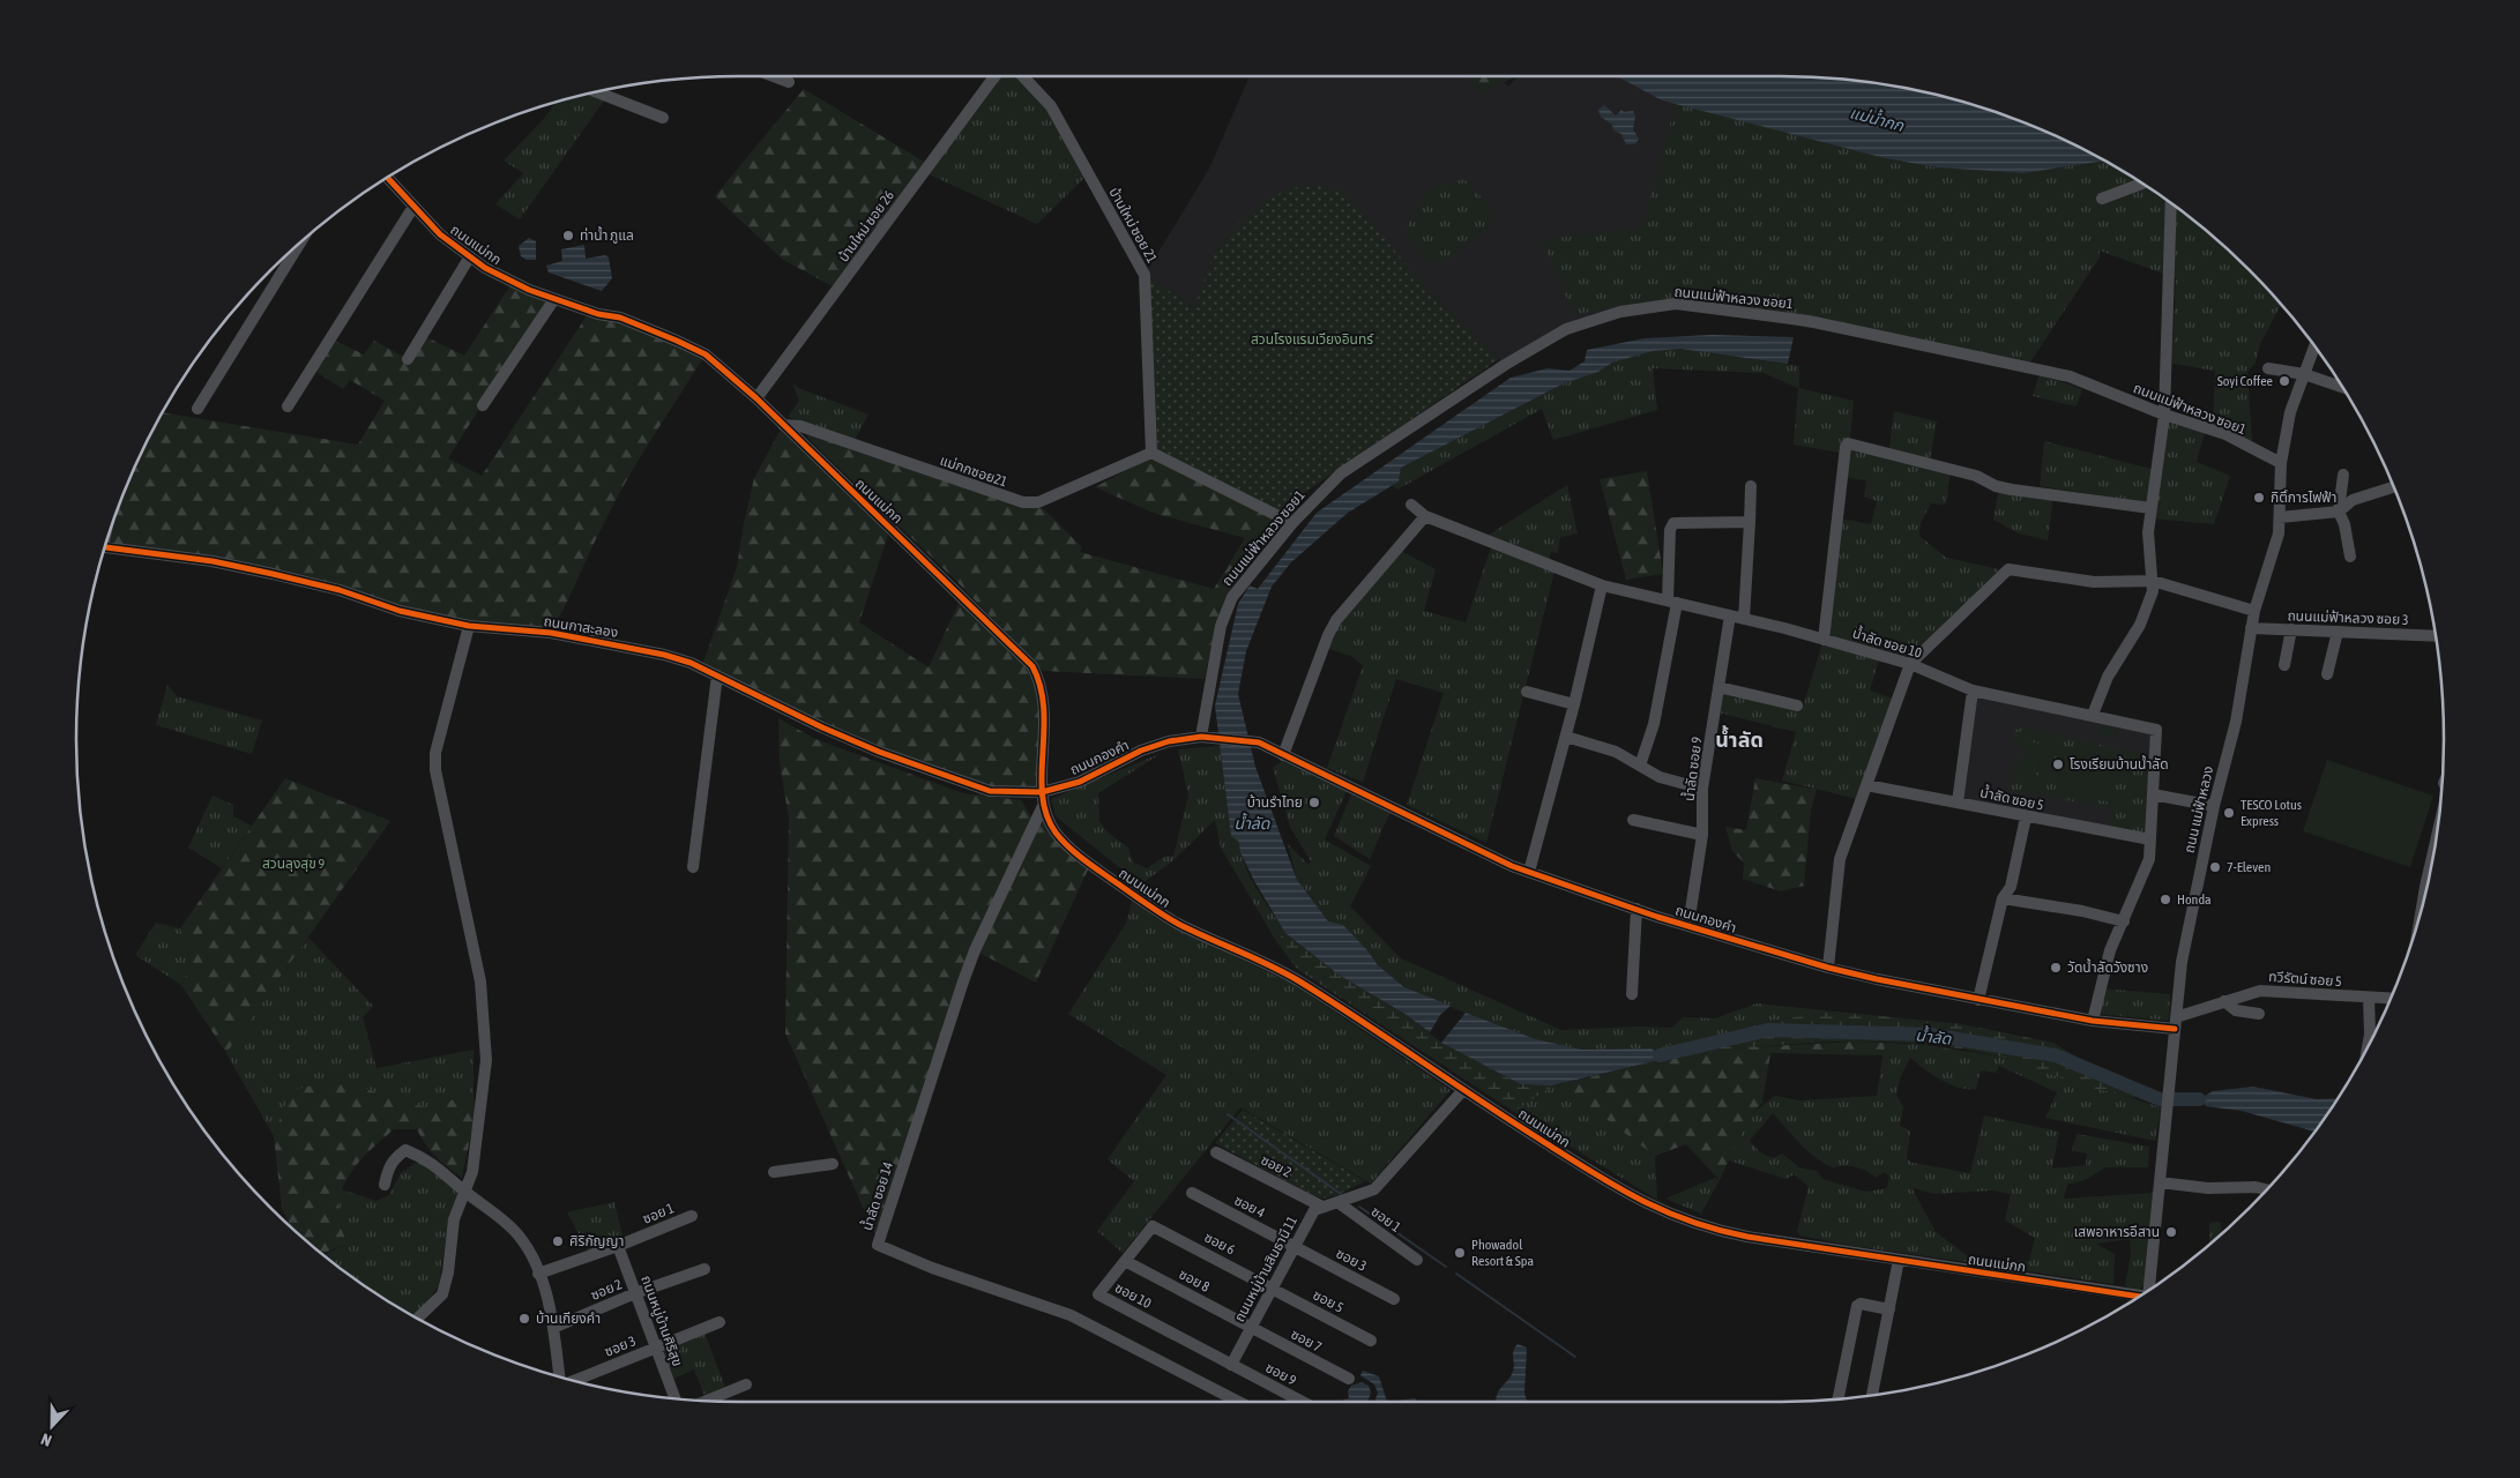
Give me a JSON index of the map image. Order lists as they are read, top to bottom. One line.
{"streets":{"street":["บ้านใหม่ ซอย 21","บ้านใหม่ ซอย 26","ถนนแม่กก","ถนนแม่ฟ้าหลวง ซอย1","แม่กกซอย21","ถนนแม่ฟ้าหลวง ซอย 3","ถนนกาสะลอง","น้ำลัด ซอย 10","ถนนกองคำ","น้ำลัด ซอย 9","น้ำลัด ซอย 5","ถนน แม่ฟ้าหลวง","ทวีรัตน์ ซอย 5","ซอย 2","น้ำลัด ซอย 14","ซอย 4","ซอย 1","ซอย 6","ซอย 3","ถนนหมู่บ้านสินธานี 11","ซอย 8","ซอย 10","ซอย 5","ถนนหมู่บ้านศิริสุข","ซอย 7","ซอย 9"]},"crossings":[["บ้านใหม่ ซอย 21","แม่กกซอย21"],["บ้านใหม่ ซอย 26","ถนนแม่กก"],["ถนนแม่กก","แม่กกซอย21"],["ถนนแม่กก","ถนนกาสะลอง"],["ถนนแม่กก","ถนนกองคำ"],["ถนนแม่กก","น้ำลัด ซอย 14"],["ถนนแม่ฟ้าหลวง ซอย1","ถนนกองคำ"],["ถนนแม่ฟ้าหลวง ซอย1","ถนน แม่ฟ้าหลวง"],["ถนนแม่ฟ้าหลวง ซอย 3","ถนน แม่ฟ้าหลวง"],["ถนนกาสะลอง","ถนนกองคำ"],["น้ำลัด ซอย 10","ถนนกองคำ"],["น้ำลัด ซอย 10","น้ำลัด ซอย 9"],["น้ำลัด ซอย 10","น้ำลัด ซอย 5"],["ถนนกองคำ","น้ำลัด ซอย 9"],["ถนนกองคำ","ถนน แม่ฟ้าหลวง"],["ถนนกองคำ","ทวีรัตน์ ซอย 5"],["ถนน แม่ฟ้าหลวง","ทวีรัตน์ ซอย 5"],["ซอย 2","ถนนหมู่บ้านสินธานี 11"],["ซอย 2","ถนนหมู่บ้านศิริสุข"],["ซอย 4","ซอย 3"],["ซอย 4","ถนนหมู่บ้านสินธานี 11"],["ซอย 1","ถนนหมู่บ้านศิริสุข"],["ซอย 6","ถนนหมู่บ้านสินธานี 11"],["ซอย 6","ซอย 10"],["ซอย 6","ซอย 5"],["ซอย 3","ถนนหมู่บ้านสินธานี 11"],["ซอย 3","ถนนหมู่บ้านศิริสุข"],["ถนนหมู่บ้านสินธานี 11","ซอย 8"],["ถนนหมู่บ้านสินธานี 11","ซอย 10"],["ถนนหมู่บ้านสินธานี 11","ซอย 5"],["ถนนหมู่บ้านสินธานี 11","ซอย 7"],["ถนนหมู่บ้านสินธานี 11","ซอย 9"],["ซอย 8","ซอย 10"],["ซอย 8","ซอย 7"],["ซอย 10","ซอย 9"]],"districts":["น้ำลัด"],"water":["แม่น้ำกก","น้ำลัด"],"parks":["สวนโรงแรมเวียงอินทร์","สวนลุงสุข 9"],"places":["ท่าน้ำ ภูแล","Soyi Coffee","กิติ์การไฟฟ้า","โรงเรียนบ้านน้ำลัด","บ้านรำไทย","TESCO Lotus Express","7-Eleven","Honda","วัดน้ำลัดวังซาง","เสพอาหารอีสาน","ศิริกัญญา","Phowadol Resort & Spa","บ้านเกียงคำ"],"north":"bottom"}
